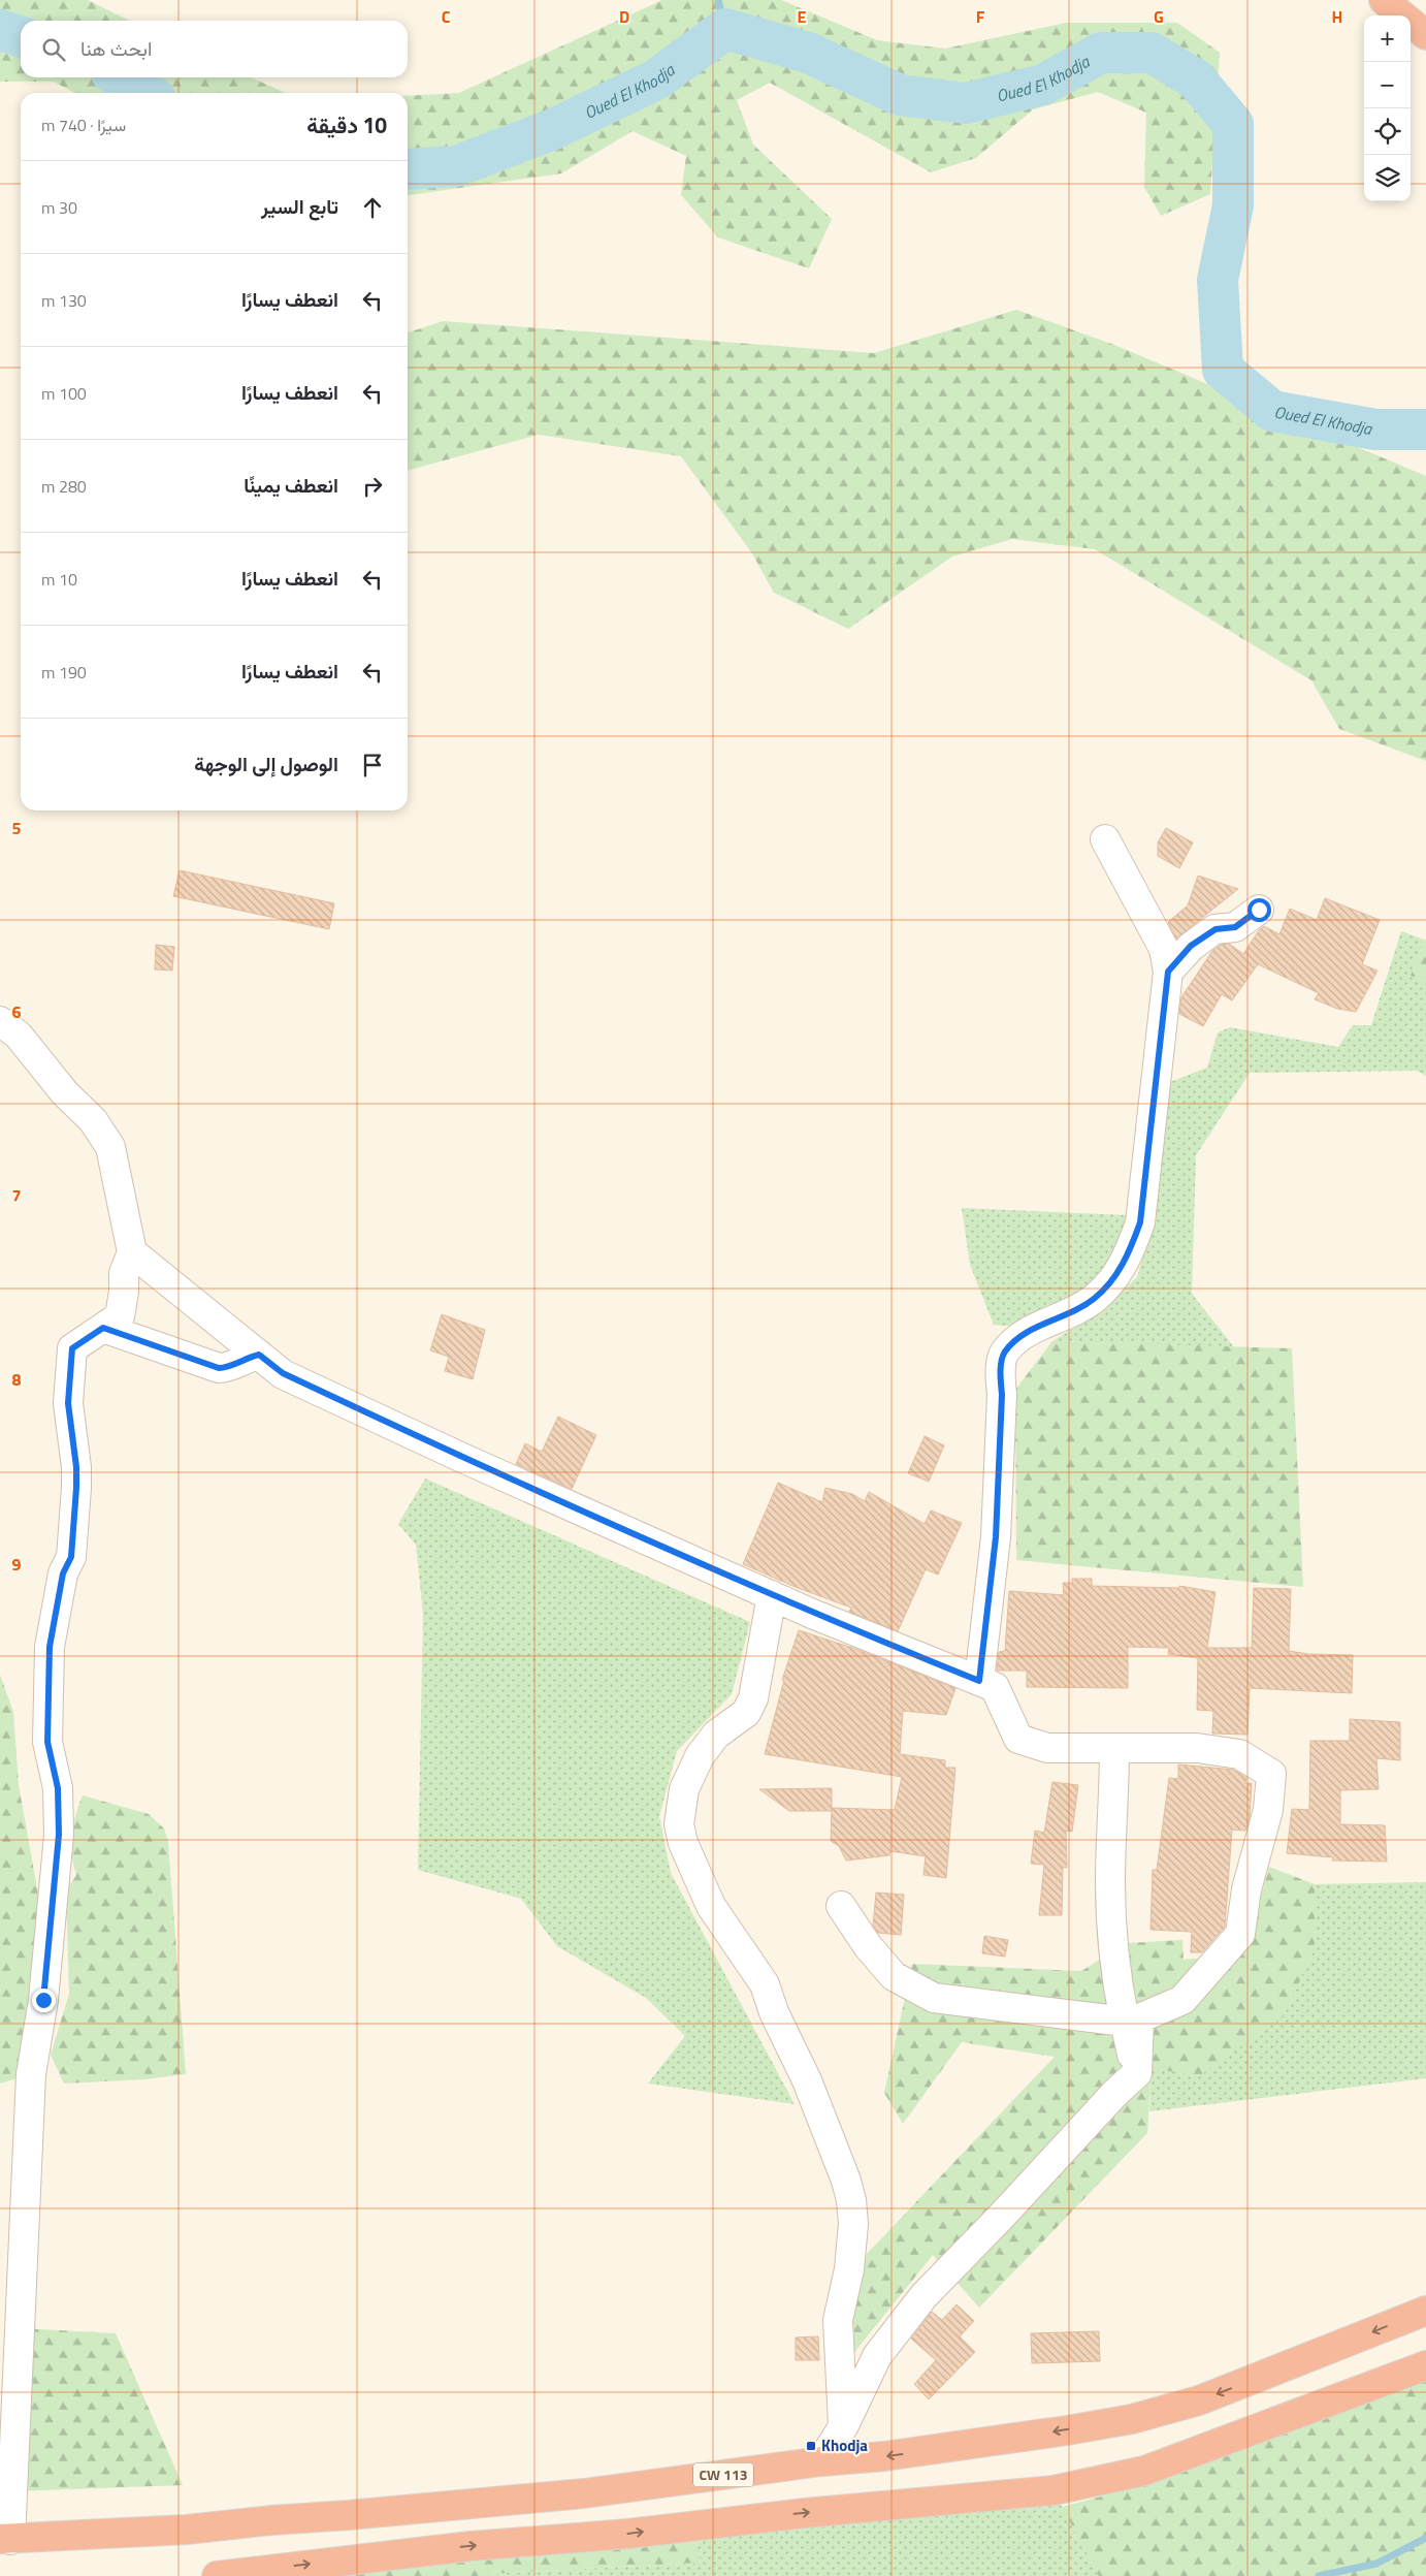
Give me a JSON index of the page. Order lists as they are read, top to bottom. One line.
{"streets":{"highway":["CW 113"]},"water":["Oued El Khodja"],"places":{"transit":["Khodja"]},"page":{"map_buttons":["+","−"],"search":"ابحث هنا","heading":["10 دقيقة","سيرًا · 740 m"],"list":[["تابع السير","30 m"],["انعطف يسارًا","130 m"],["انعطف يسارًا","100 m"],["انعطف يمينًا","280 m"],["انعطف يسارًا","10 m"],["انعطف يسارًا","190 m"],"الوصول إلى الوجهة"]},"grid":{"columns":["C","D","E","F","G","H"],"rows":["5","6","7","8","9"]}}
